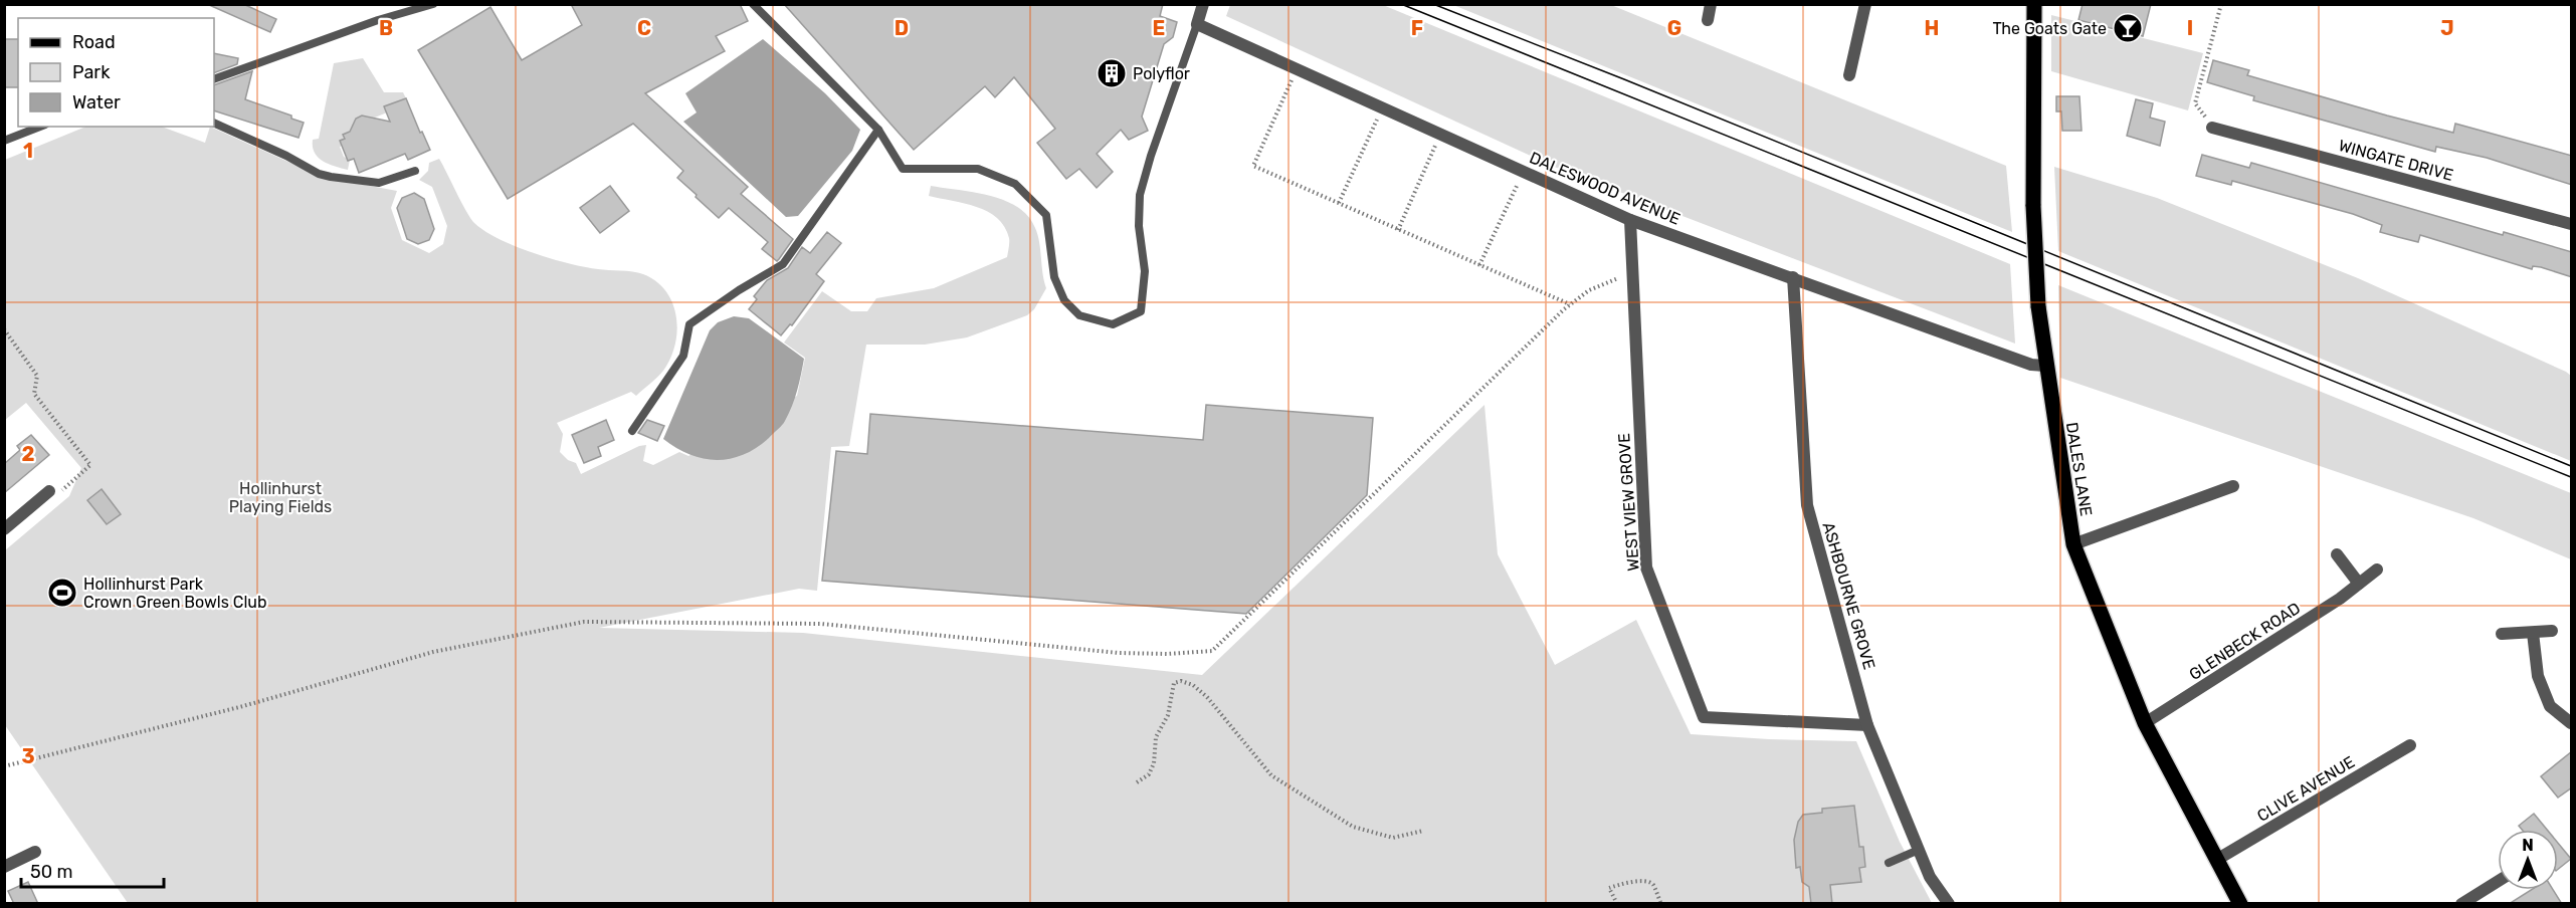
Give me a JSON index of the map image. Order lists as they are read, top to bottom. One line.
{"streets":{"main road":["DALES LANE"],"street":["WINGATE DRIVE","DALESWOOD AVENUE","WEST VIEW GROVE","ASHBOURNE GROVE","GLENBECK ROAD","CLIVE AVENUE"]},"crossings":[["DALESWOOD AVENUE","DALES LANE"],["DALESWOOD AVENUE","WEST VIEW GROVE"],["DALESWOOD AVENUE","ASHBOURNE GROVE"],["DALES LANE","GLENBECK ROAD"],["DALES LANE","CLIVE AVENUE"],["WEST VIEW GROVE","ASHBOURNE GROVE"]],"parks":["Hollinhurst Playing Fields"],"places":{"bar":["The Goats Gate"],"building":["Polyflor"],"sports":["Hollinhurst Park Crown Green Bowls Club"]},"legend":["Road","Park","Water"],"scale_bar":"50 m","north":"top","grid":{"columns":["B","C","D","E","F","G","H","I","J"],"rows":["1","2","3"]}}
